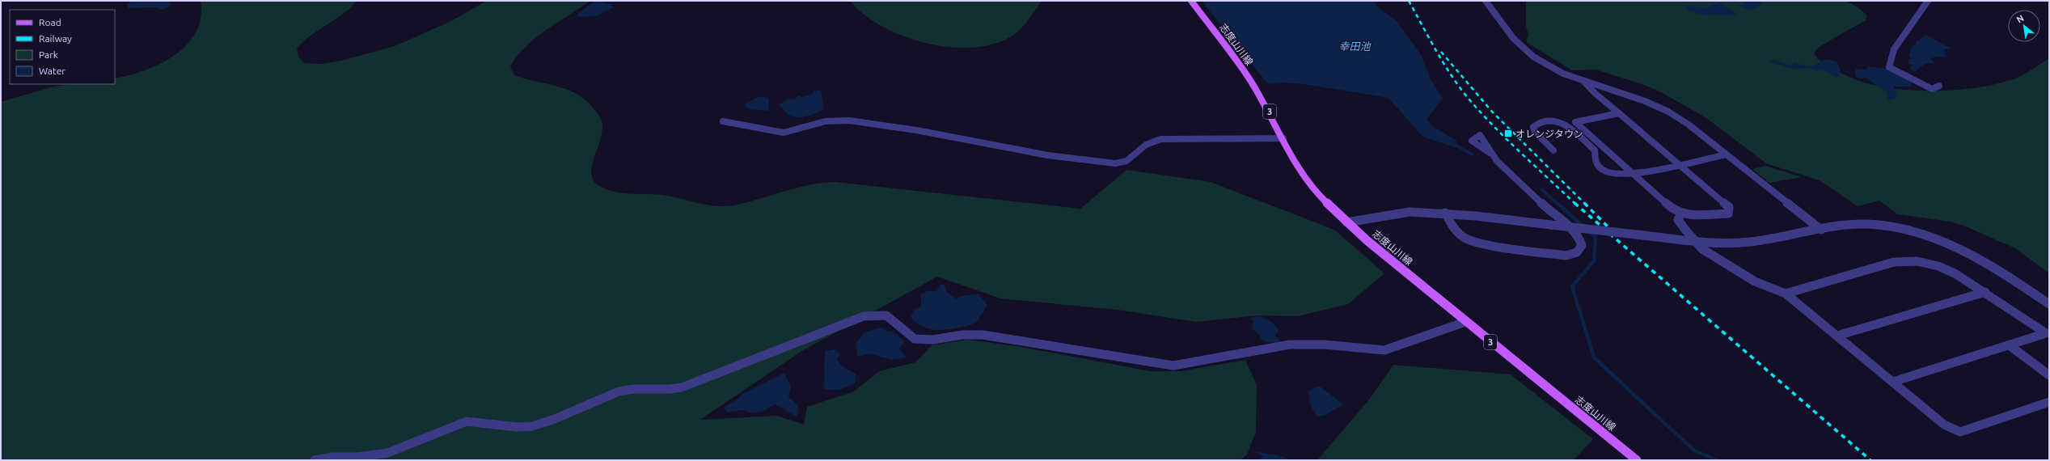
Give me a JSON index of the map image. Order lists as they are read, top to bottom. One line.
{"streets":{"main road":["志度山川線","3"]},"water":["幸田池"],"places":{"transit":["オレンジタウン"]},"legend":["Road","Railway","Park","Water"],"north":"top left"}
